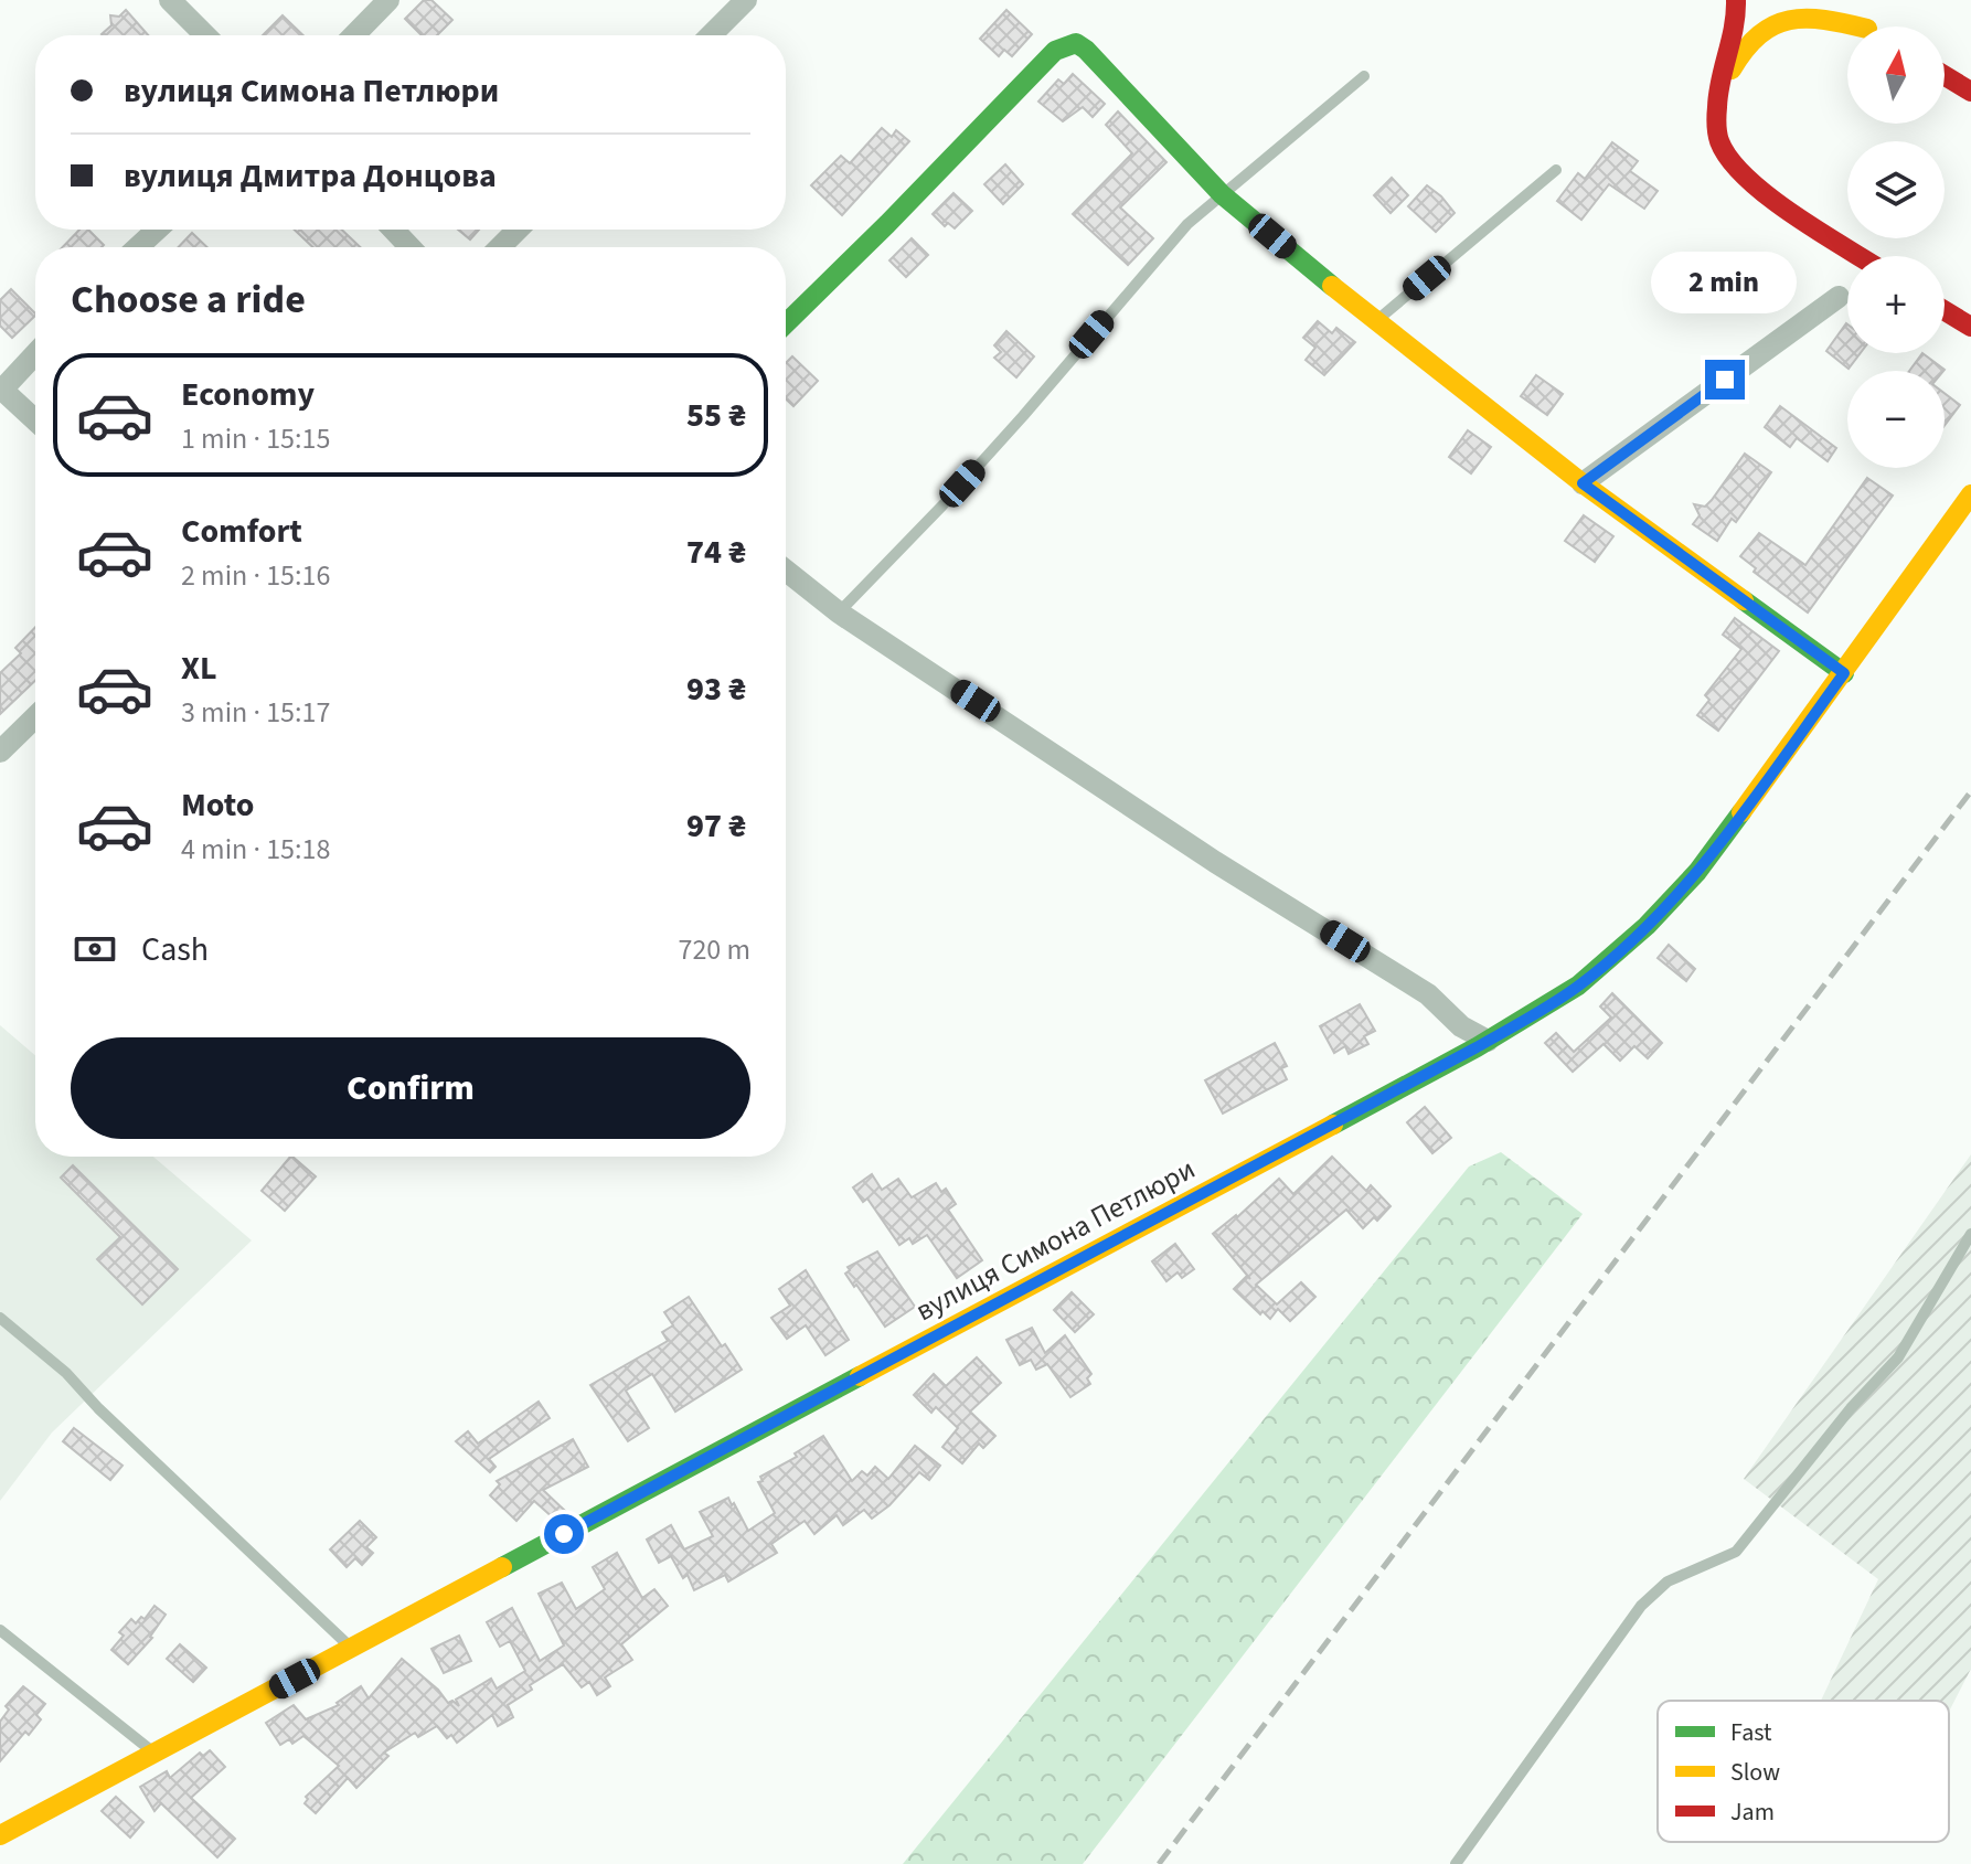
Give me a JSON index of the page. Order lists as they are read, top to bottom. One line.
{"streets":{"street":["вулиця Симона Петлюри"]},"legend":["Fast","Slow","Jam"],"north":"top","page":{"map_buttons":["+","−"],"banner":["вулиця Симона Петлюри","вулиця Дмитра Донцова"],"heading":"Choose a ride","bubble":"2 min","list":[{"name":"Economy","note":"1 min · 15:15","value":"55 ₴"},{"name":"Comfort","note":"2 min · 15:16","value":"74 ₴"},{"name":"XL","note":"3 min · 15:17","value":"93 ₴"},{"name":"Moto","note":"4 min · 15:18","value":"97 ₴"}],"pay":["Cash","720 m"],"buttons":"Confirm"}}
